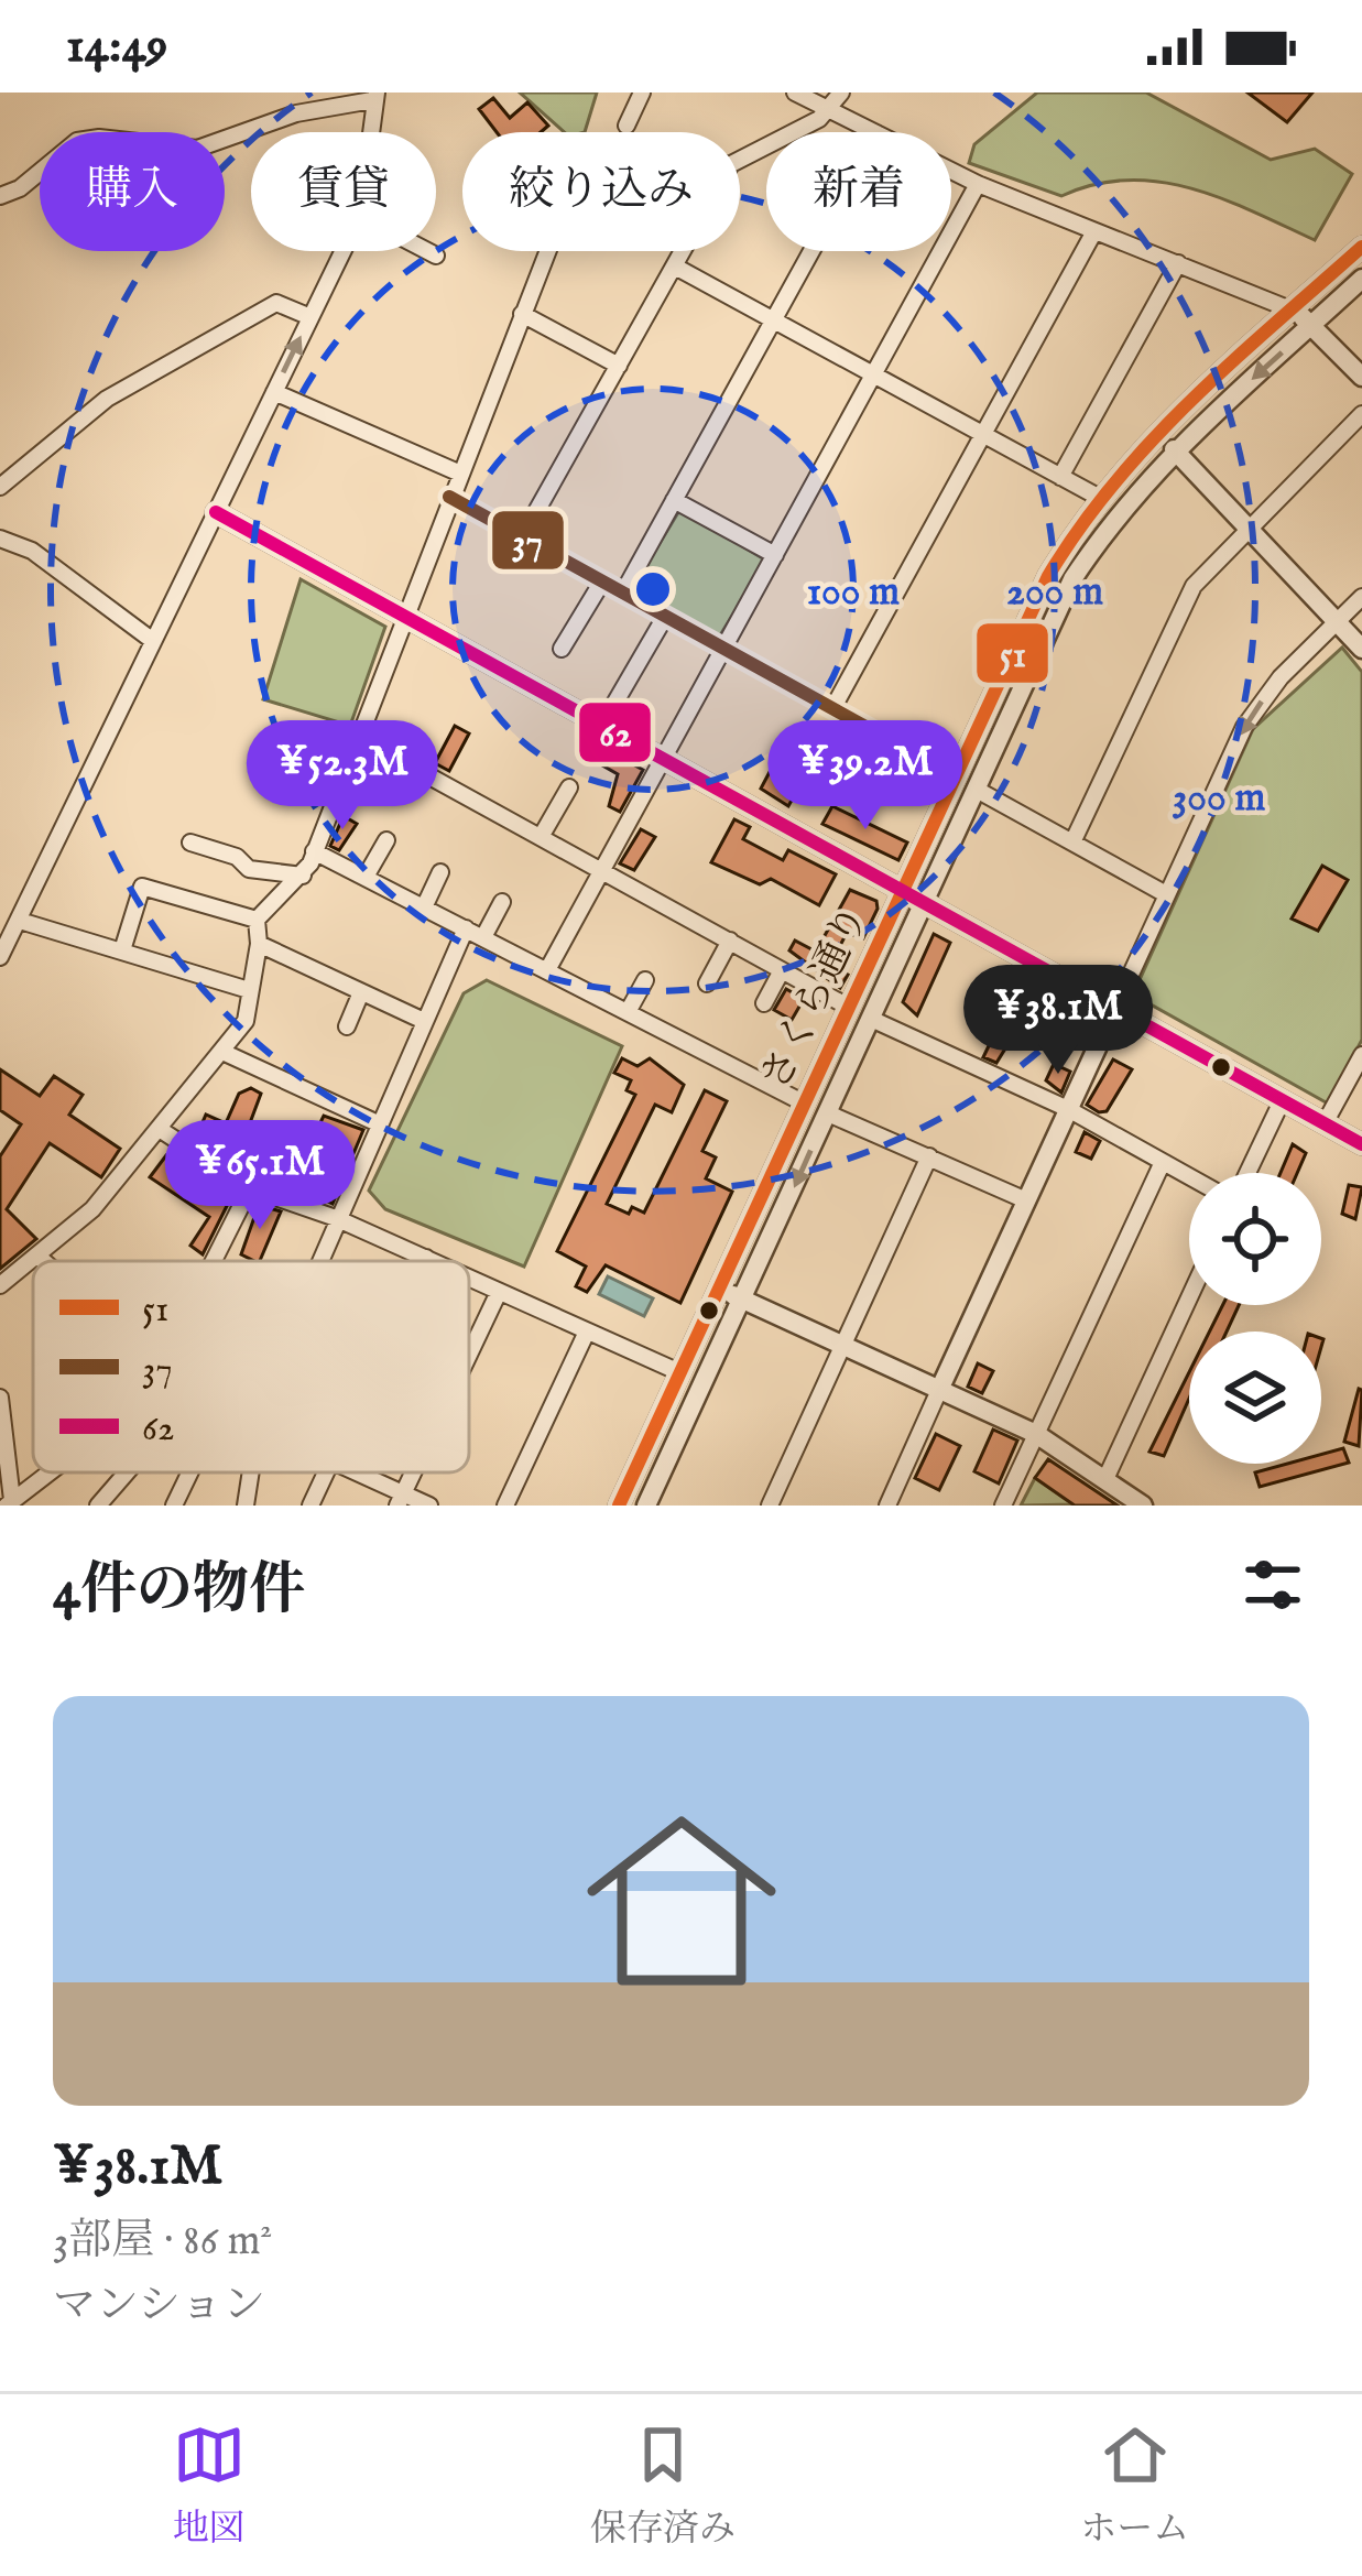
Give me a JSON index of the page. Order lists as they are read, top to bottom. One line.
{"streets":{"street":["さくら通り"]},"lines":["transit line 51","transit line 37","transit line 62"],"legend":["51","37","62"],"page":{"status":"14:49","chip":["購入","賃貸","絞り込み","新着"],"price":["¥52.3M","¥39.2M","¥38.1M","¥65.1M"],"heading":"4件の物件","list":[{"name":"¥38.1M","note":"3部屋 · 86 m² · マンション"}],"tabs":["地図","保存済み","ホーム"]},"rings":["100 m","200 m","300 m"]}
